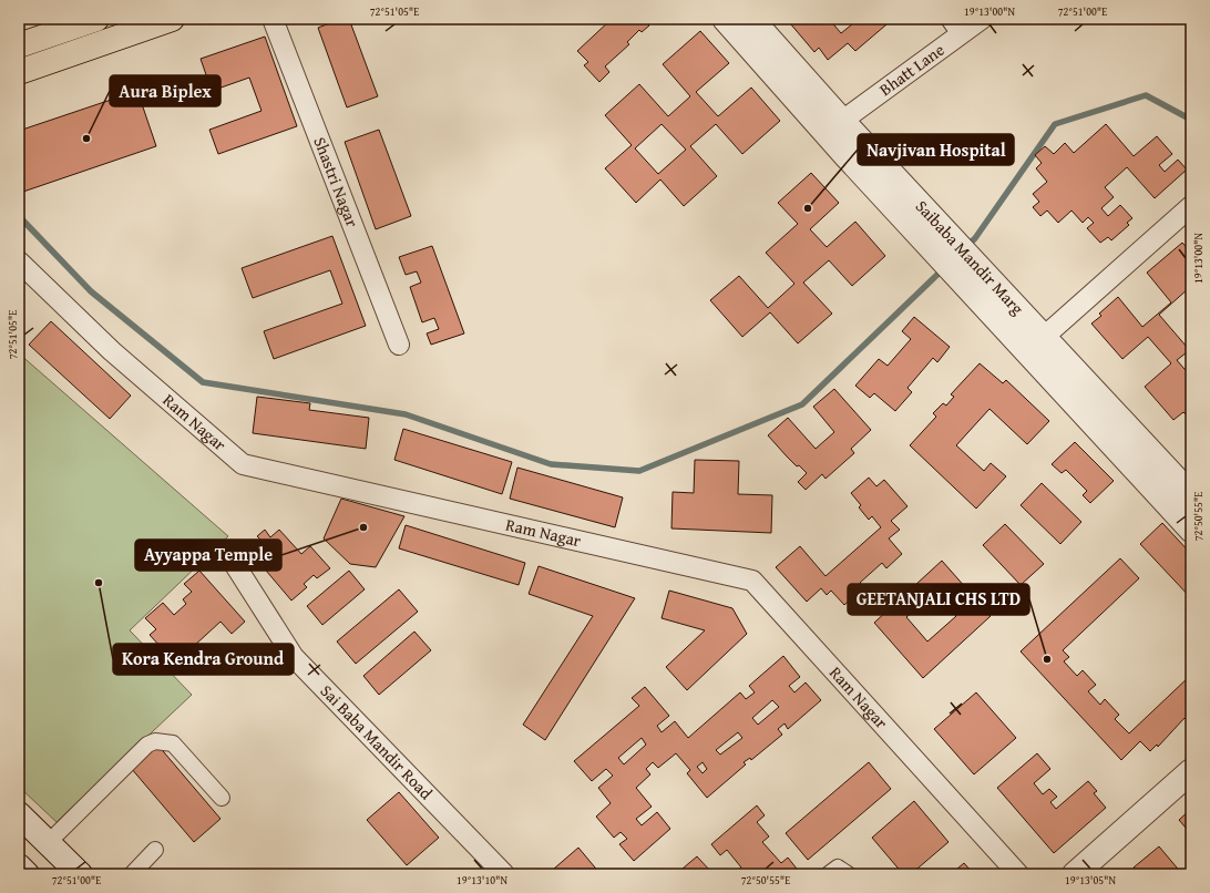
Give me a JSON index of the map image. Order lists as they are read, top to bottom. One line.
{"streets":{"street":["Bhatt Lane","Shastri Nagar","Saibaba Mandir Marg","Ram Nagar","Sai Baba Mandir Road"]},"crossings":[["Bhatt Lane","Saibaba Mandir Marg"]],"places":["Aura Biplex","Navjivan Hospital","Ayyappa Temple","Kora Kendra Ground","GEETANJALI CHS LTD"],"coordinates":["72°51'05\"E","19°13'00\"N","72°51'00\"E","72°50'55\"E","19°13'10\"N","19°13'05\"N"]}
